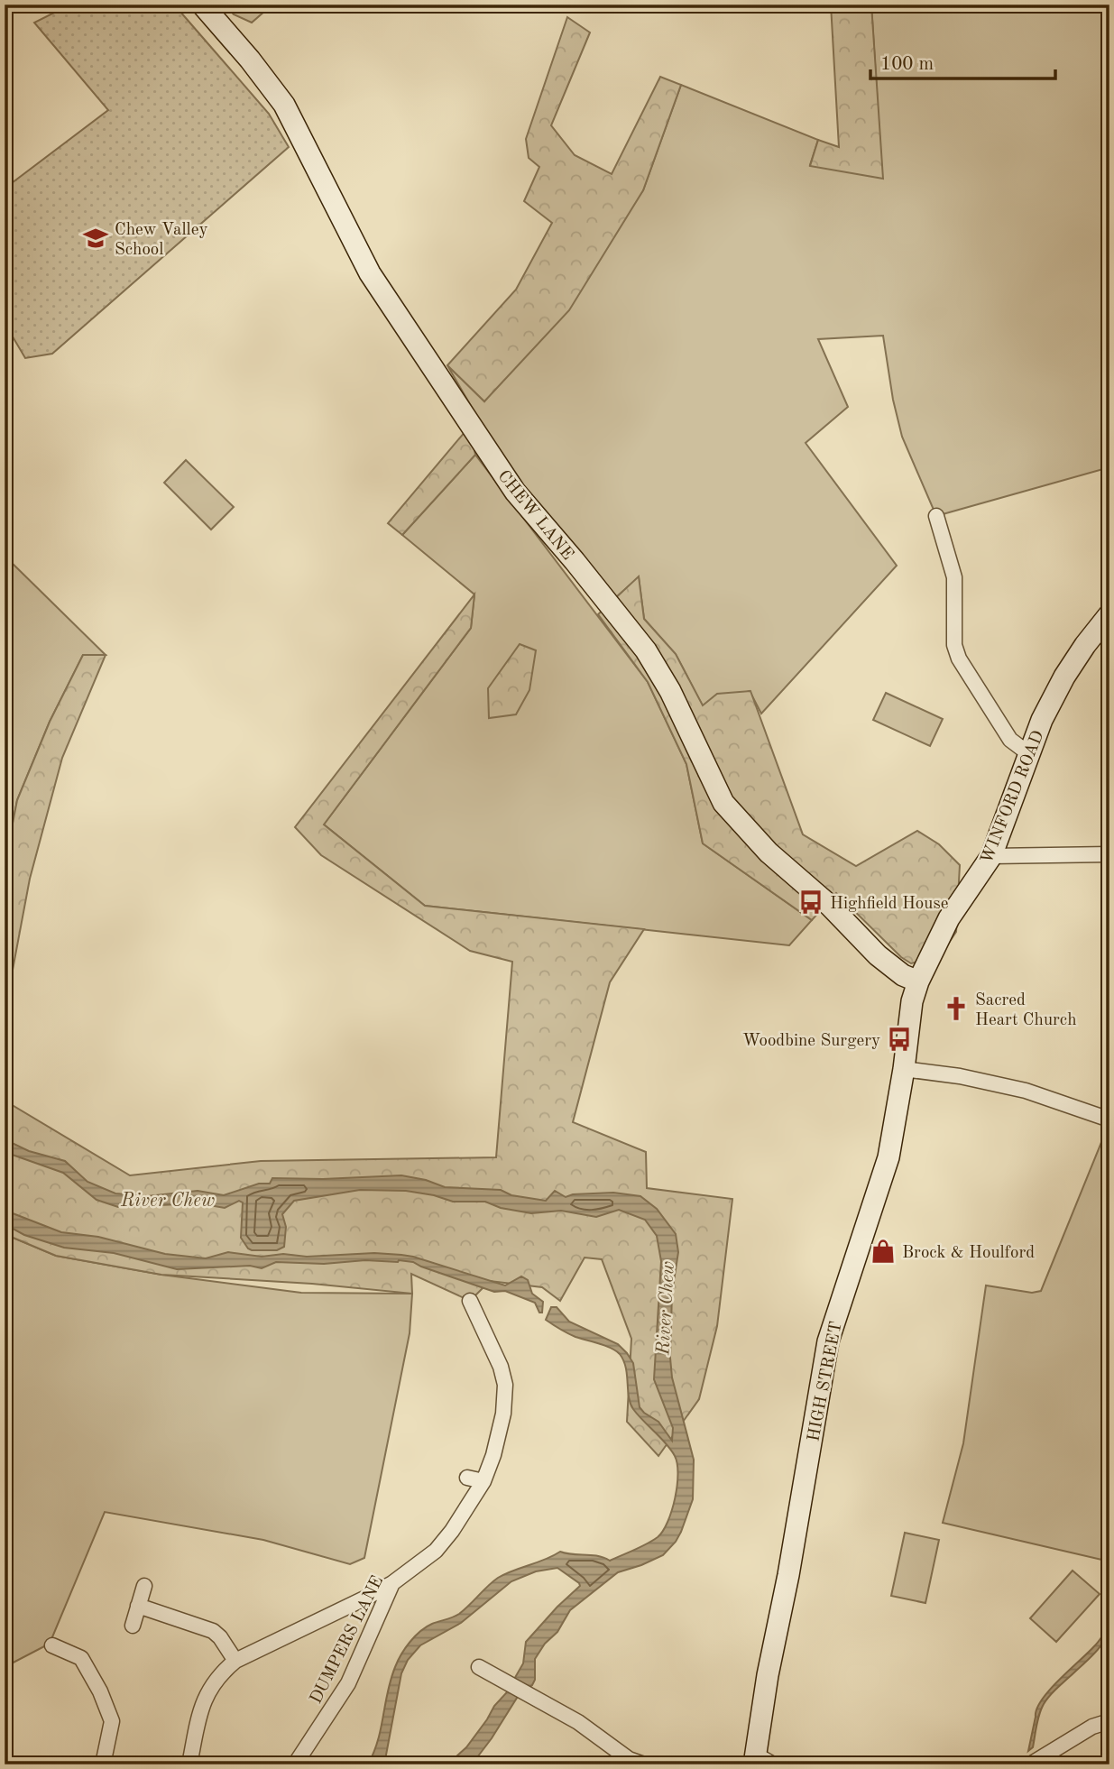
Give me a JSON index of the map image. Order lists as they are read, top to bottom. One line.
{"streets":{"main road":["CHEW LANE","WINFORD ROAD","HIGH STREET"],"street":["DUMPERS LANE"]},"crossings":[["CHEW LANE","WINFORD ROAD"],["CHEW LANE","HIGH STREET"],["WINFORD ROAD","HIGH STREET"]],"water":["River Chew"],"places":{"school or university":["Chew Valley School"],"bus stop":["Highfield House","Woodbine Surgery"],"church":["Sacred Heart Church"],"shop":["Brock & Houlford"]},"scale_bar":"100 m"}
